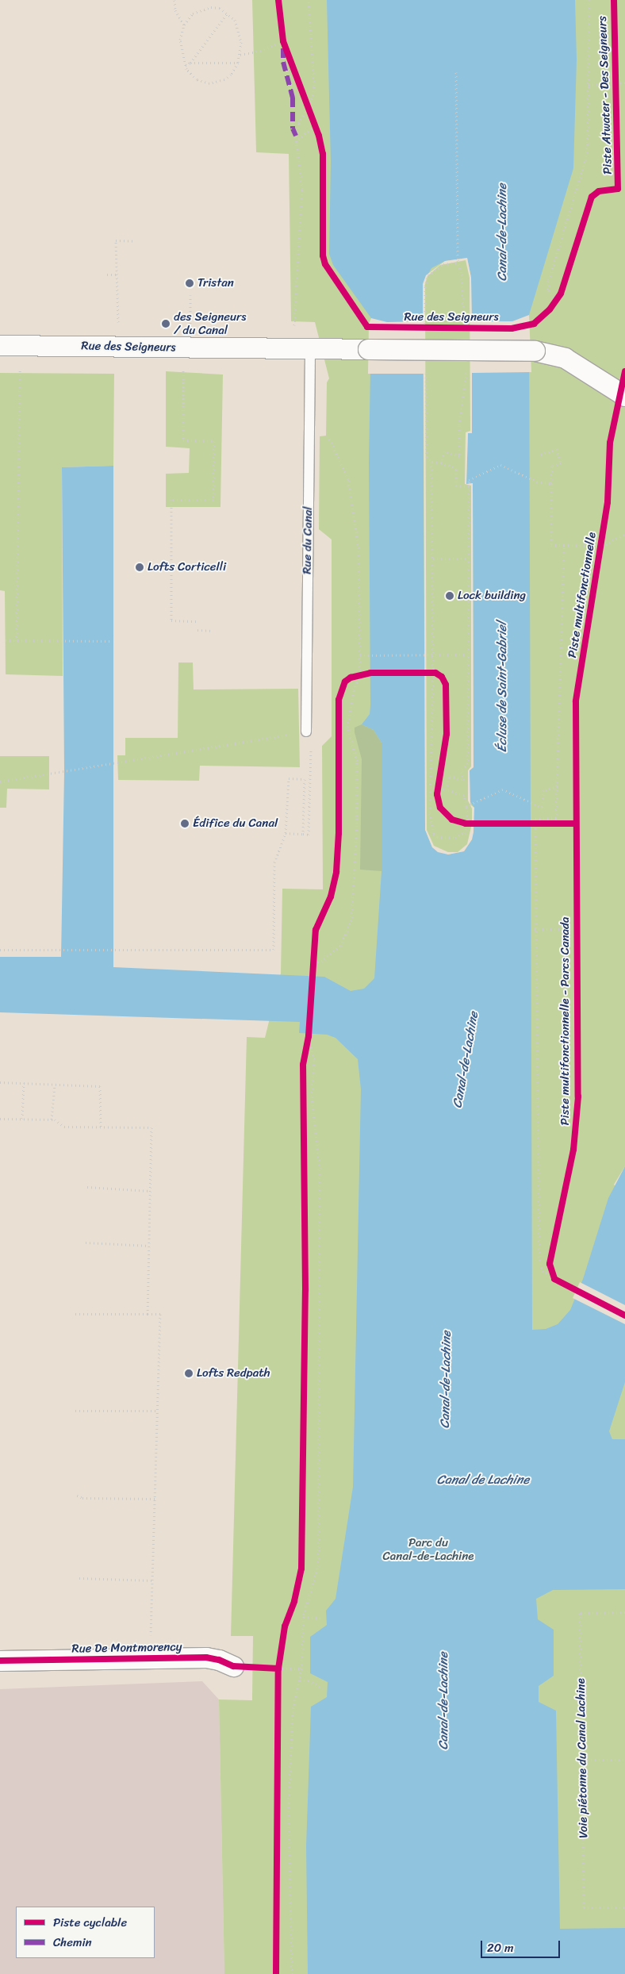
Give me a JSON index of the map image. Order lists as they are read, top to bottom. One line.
{"streets":{"street":["Rue des Seigneurs","Rue De Montmorency"],"lane":["Rue du Canal"],"path":["Piste multifonctionnelle - Parcs Canada","Voie piétonne du Canal Lachine"],"cycle path":["Piste Atwater - Des Seigneurs","Piste multifonctionnelle"]},"crossings":[["Rue des Seigneurs","Rue du Canal"]],"water":["Canal-de-Lachine","Écluse de Saint-Gabriel","Canal de Lachine"],"parks":["Parc du Canal-de-Lachine"],"places":["Tristan","des Seigneurs / du Canal","Lofts Corticelli","Lock building","Édifice du Canal","Lofts Redpath"],"legend":["Piste cyclable","Chemin"],"scale_bar":"20 m"}
